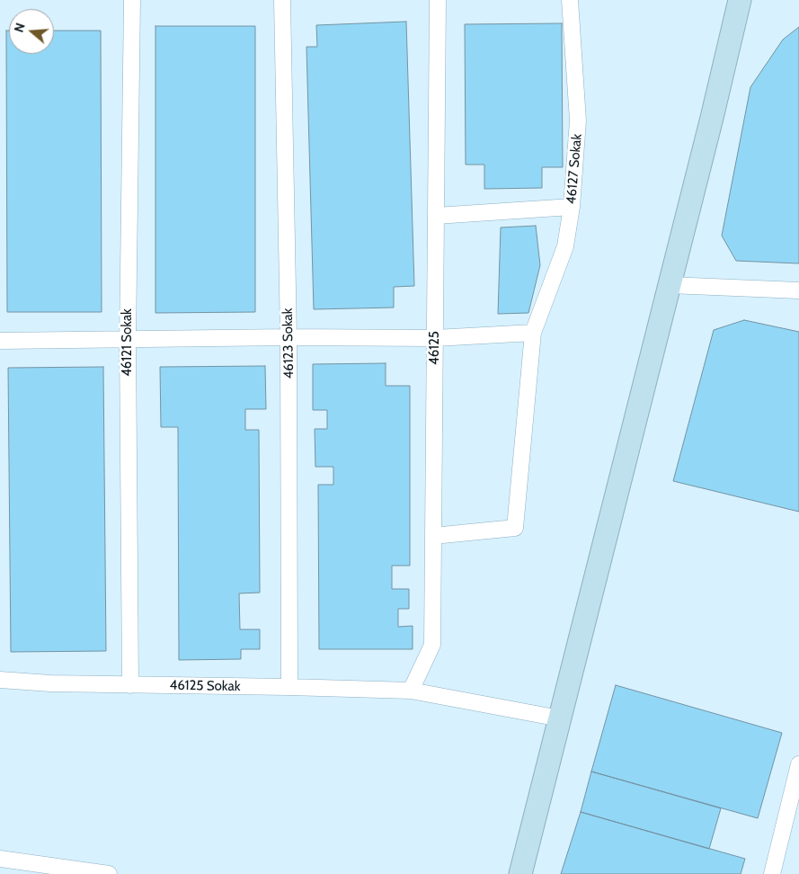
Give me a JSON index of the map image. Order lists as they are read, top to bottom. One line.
{"streets":{"street":["46127 Sokak","46121 Sokak","46123 Sokak","46125","46125 Sokak"]},"crossings":[["46127 Sokak","46125"],["46121 Sokak","46125 Sokak"],["46123 Sokak","46125 Sokak"],["46125","46125 Sokak"]],"north":"left"}
